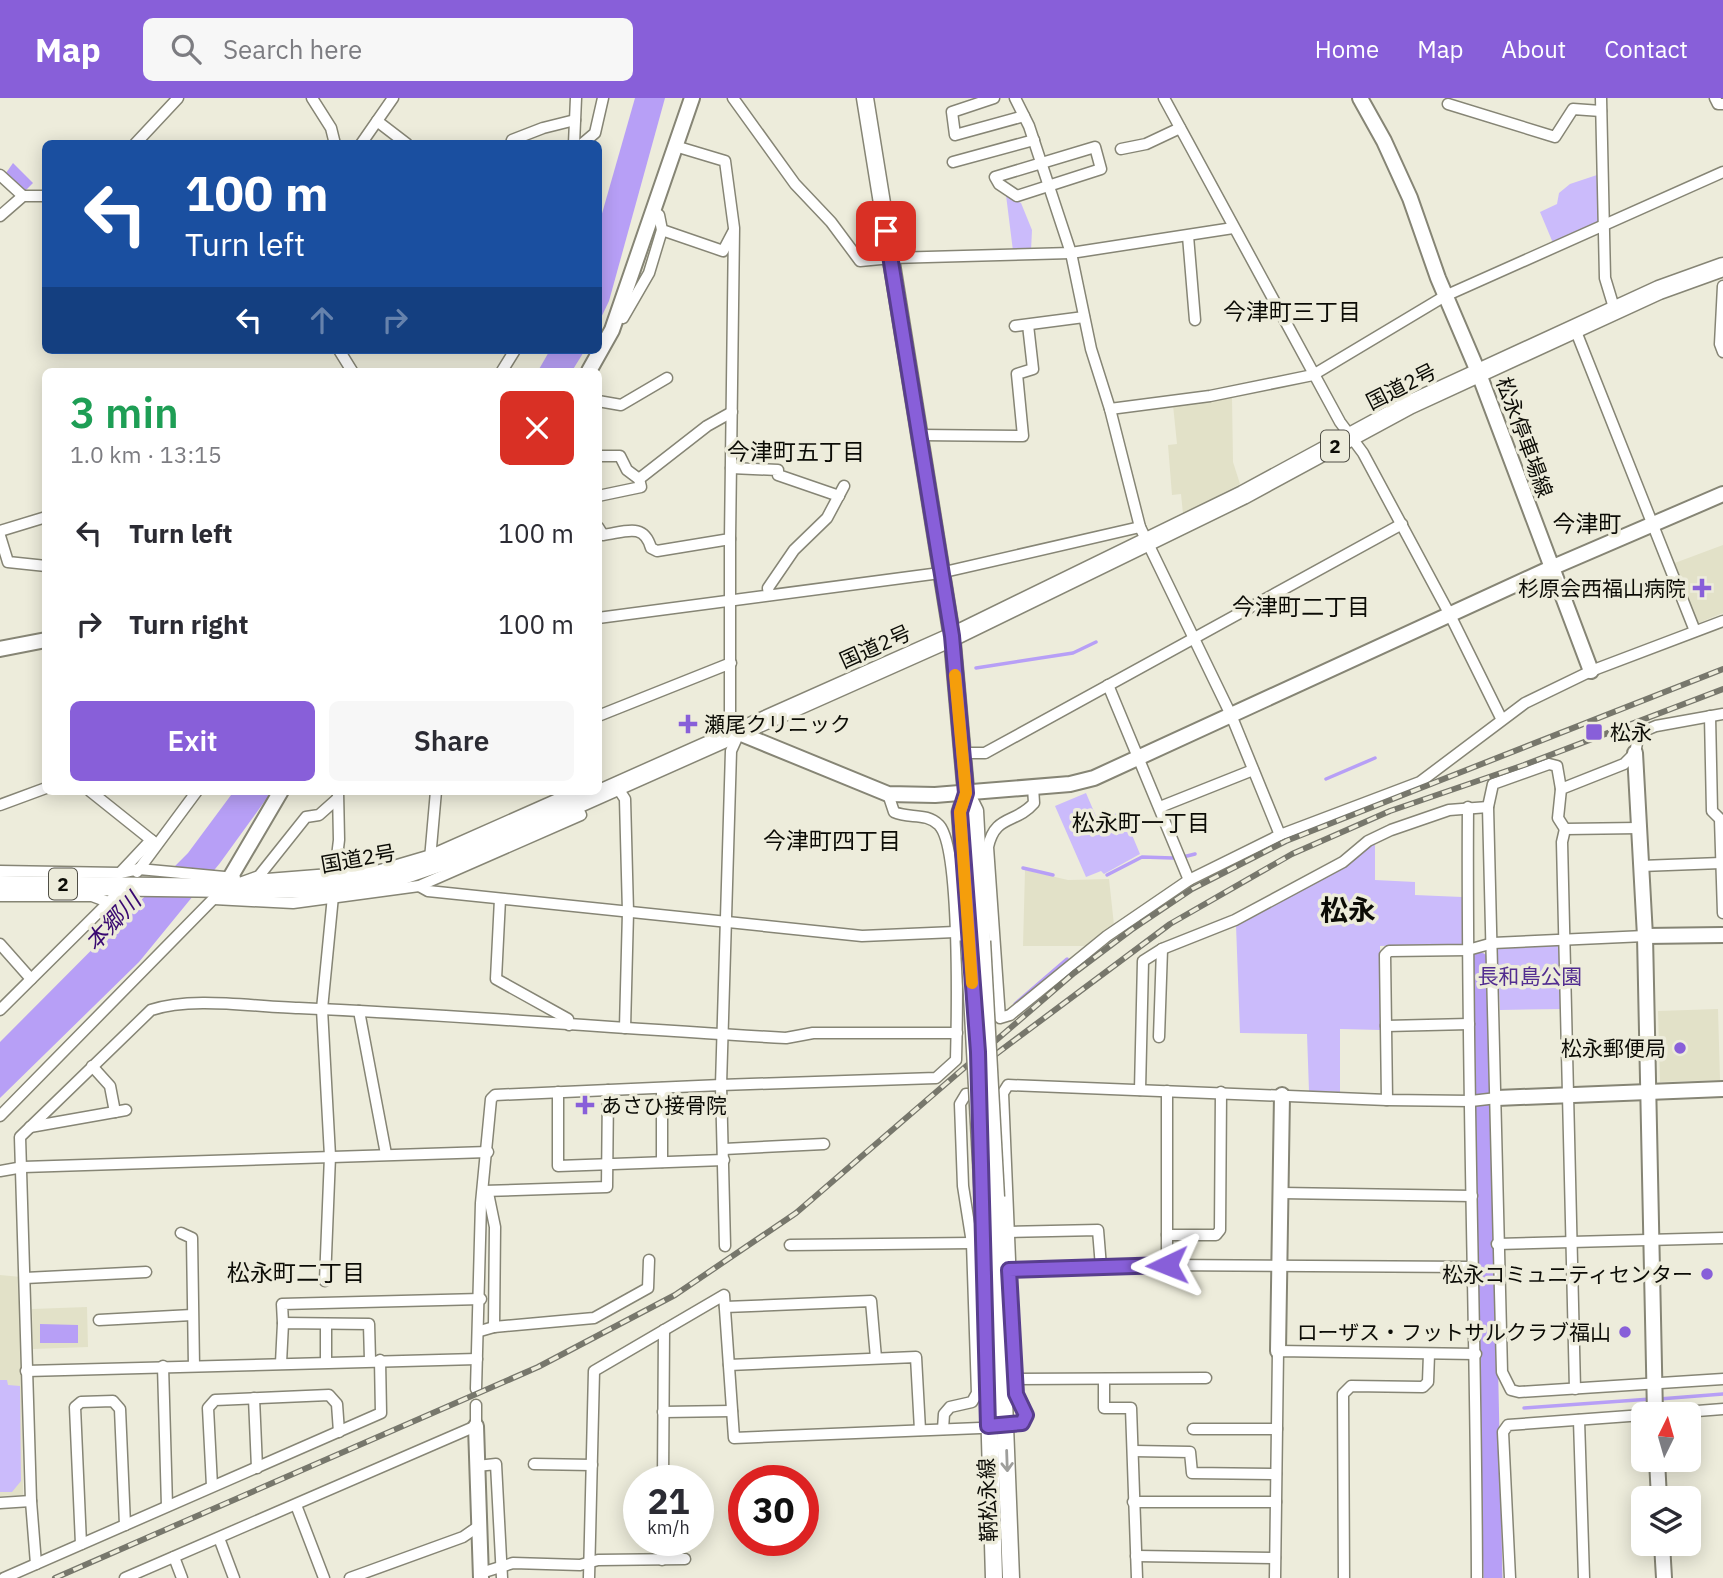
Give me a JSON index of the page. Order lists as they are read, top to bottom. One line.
{"streets":{"highway":["国道2号","2"],"main road":["鞆松永線"],"street":["松永停車場線"]},"crossings":[["国道2号","松永停車場線"],["国道2号","鞆松永線"]],"districts":["今津町三丁目","今津町五丁目","今津町","今津町二丁目","松永町一丁目","今津町四丁目","松永","松永町二丁目"],"water":["本郷川"],"parks":["長和島公園"],"places":{"health":["杉原会西福山病院","瀬尾クリニック","あさひ接骨院"],"transit":["松永"],"other":["松永郵便局","松永コミュニティセンター","ローザス・フットサルクラブ福山"]},"north":"top","page":{"header":"Map","search":"Search here","nav":["Home","Map","About","Contact"],"turn":["100 m","Turn left"],"heading":["3 min","1.0 km · 13:15"],"list":[{"name":"Turn left","value":"100 m"},{"name":"Turn right","value":"100 m"}],"buttons":["Exit","Share"],"speed":"21 km/h","limit":"30"}}
